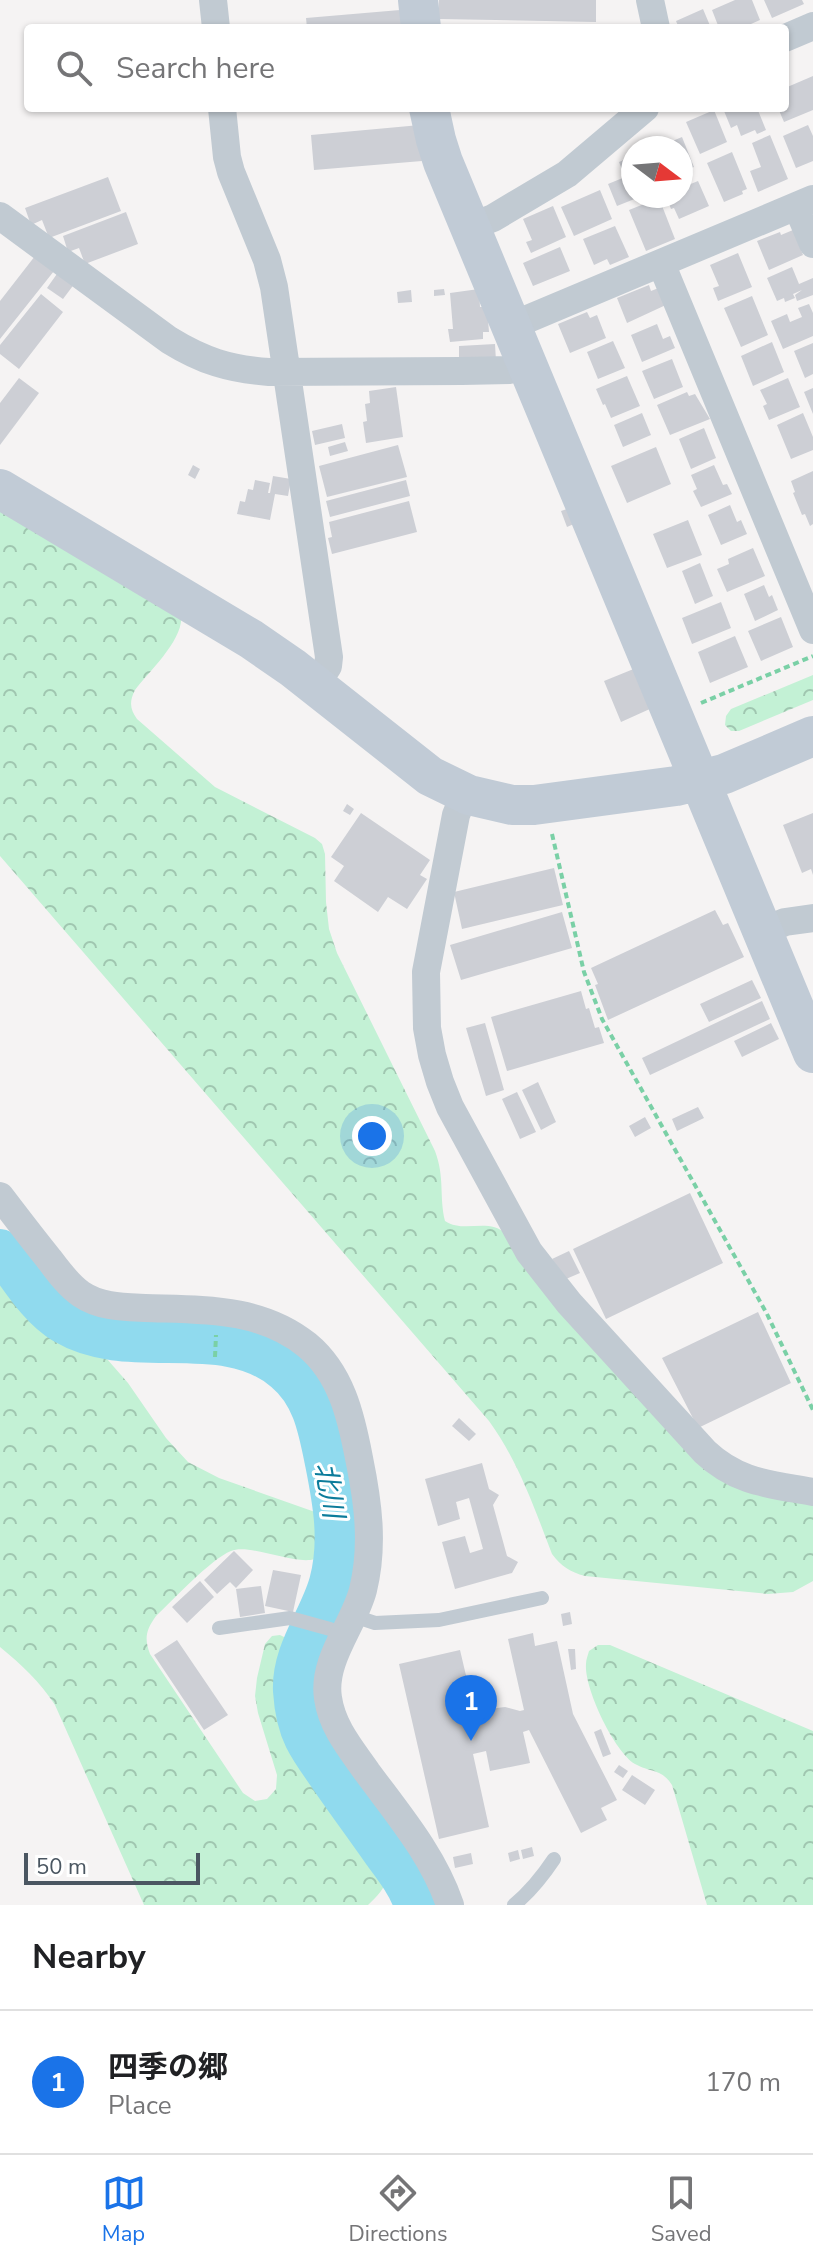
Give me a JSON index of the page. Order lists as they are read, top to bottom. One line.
{"water":["北川"],"scale_bar":"50 m","north":"right","page":{"search":"Search here","pins":"1","scale":"50 m","heading":"Nearby","list":[{"mark":"1","name":"四季の郷","note":"Place","value":"170 m"}],"nav":["Map","Directions","Saved"]}}
